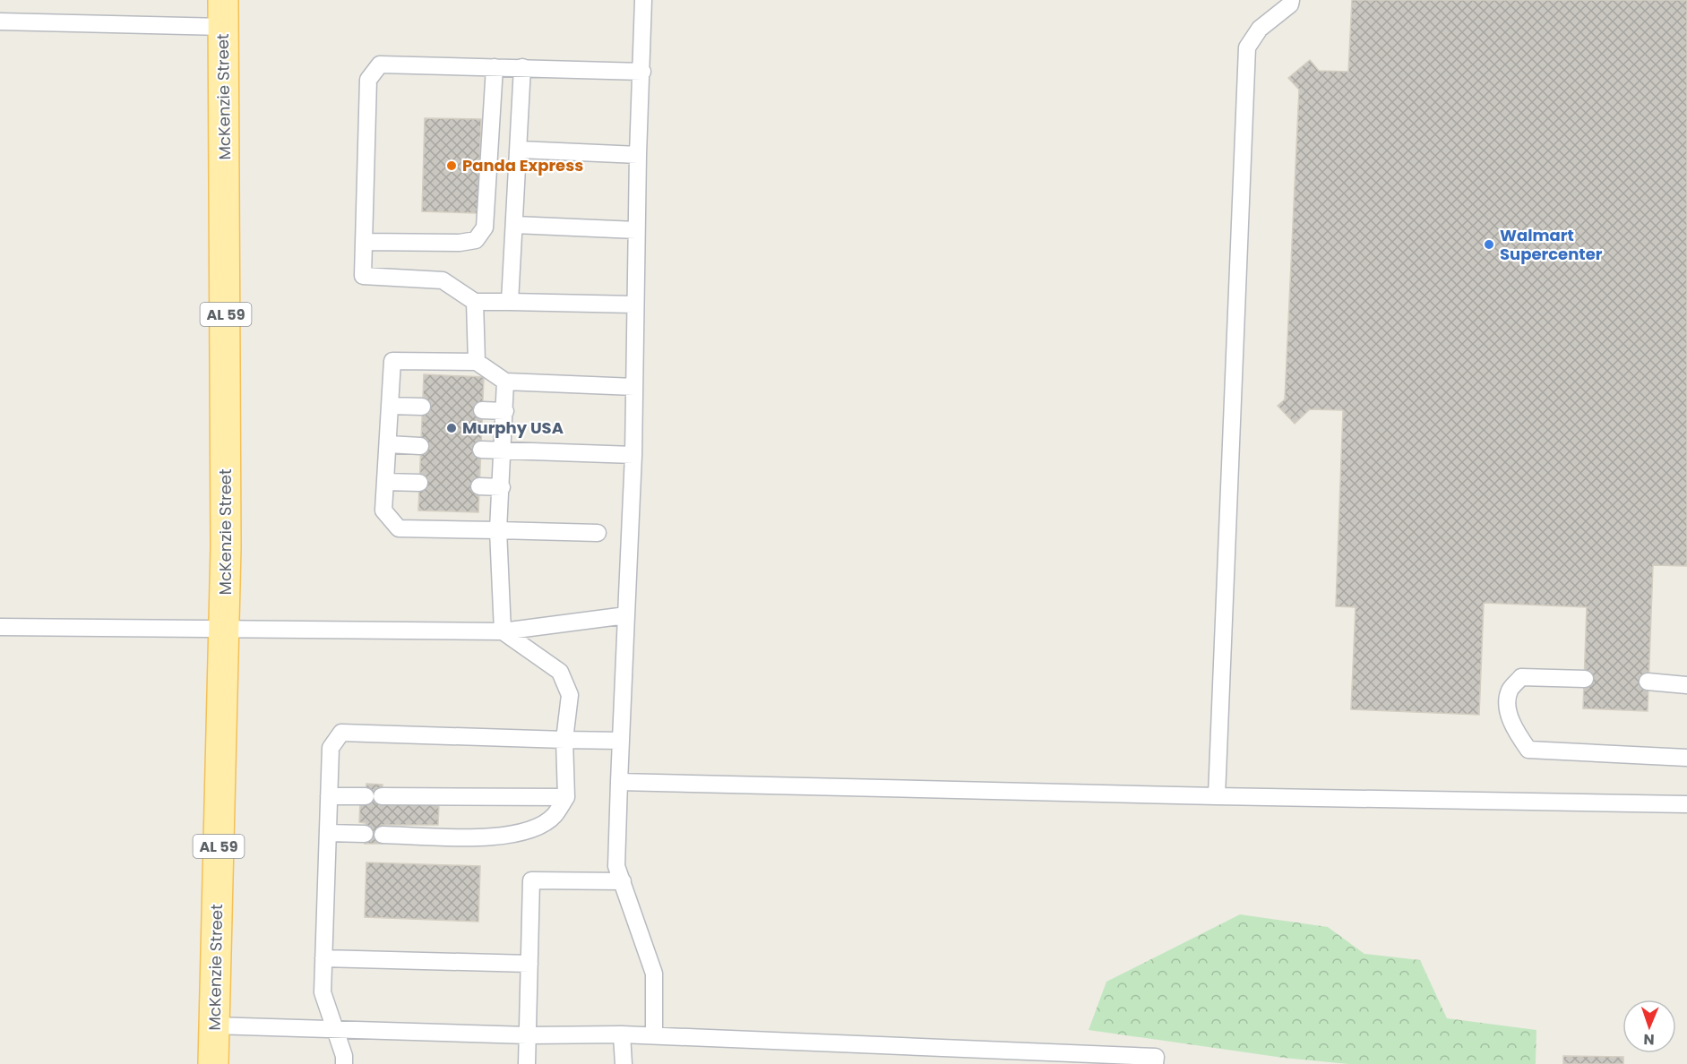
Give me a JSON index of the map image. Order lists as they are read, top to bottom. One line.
{"streets":{"main road":["McKenzie Street","AL 59"]},"places":["Panda Express","Walmart Supercenter","Murphy USA"],"north":"bottom"}
